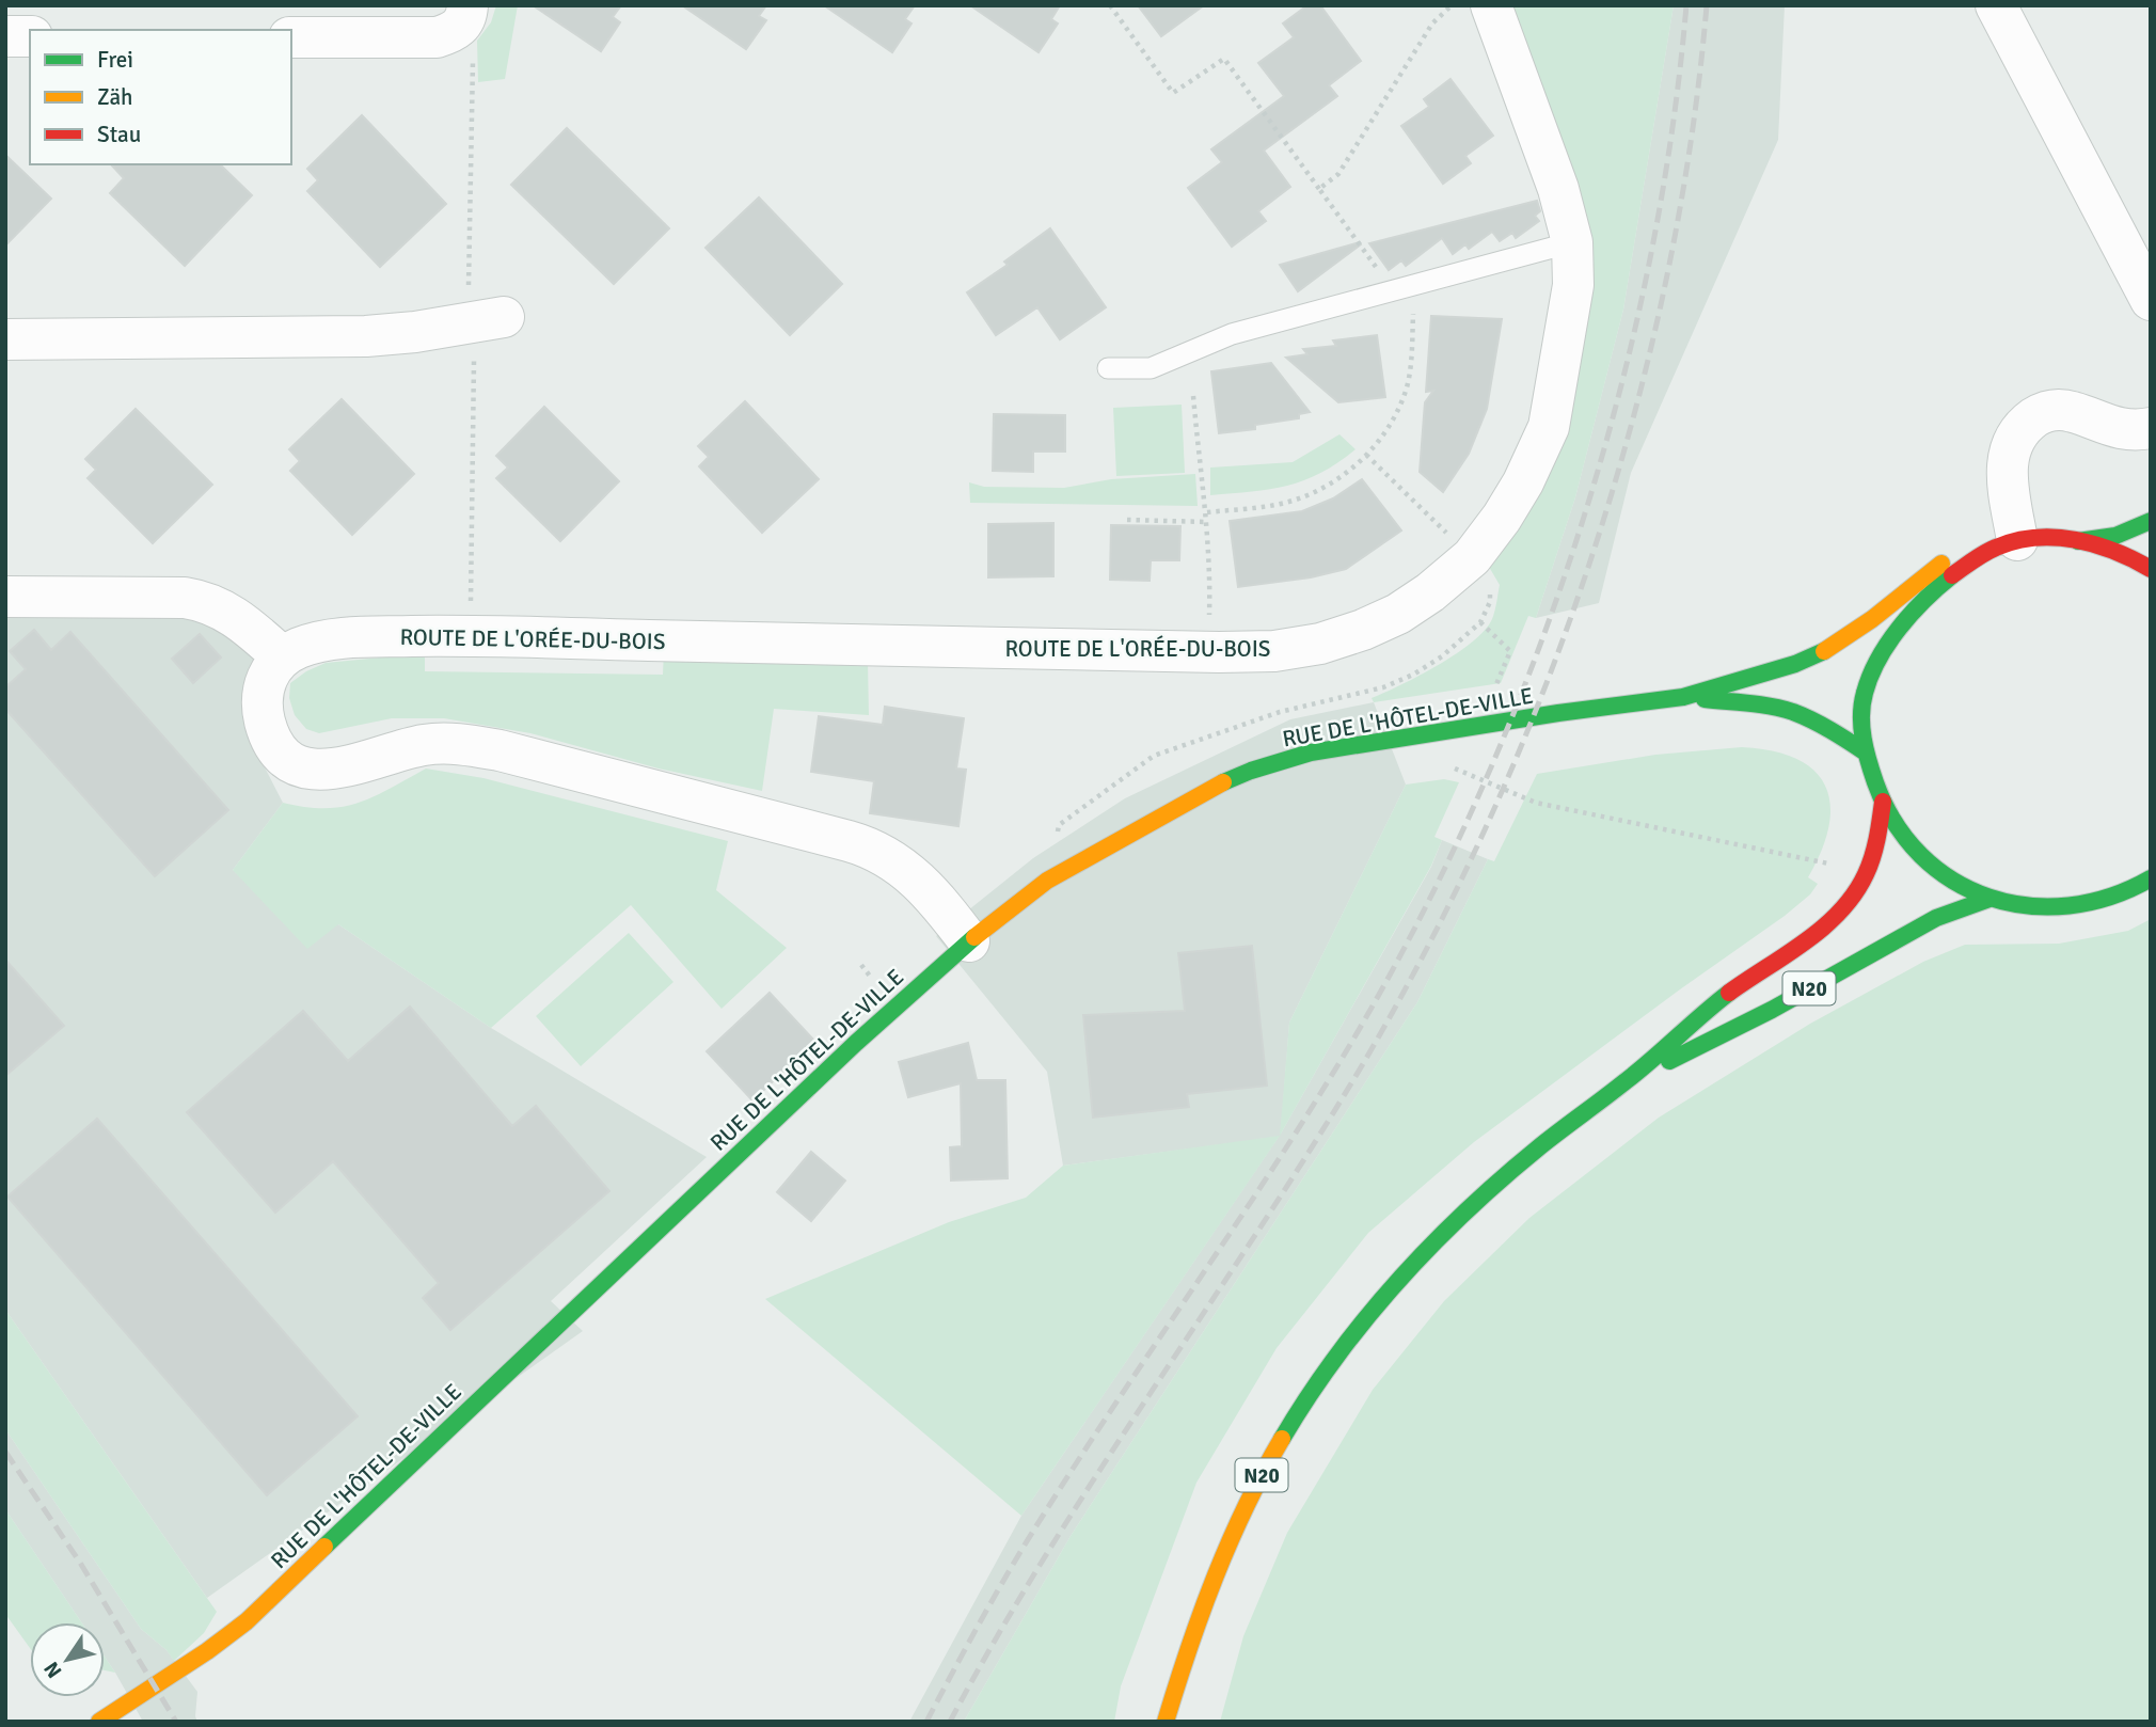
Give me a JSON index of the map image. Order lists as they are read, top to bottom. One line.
{"streets":{"main road":["RUE DE L'HÔTEL-DE-VILLE","N20"],"street":["ROUTE DE L'ORÉE-DU-BOIS"]},"crossings":[["RUE DE L'HÔTEL-DE-VILLE","N20"]],"legend":["Frei","Zäh","Stau"],"north":"bottom left"}
